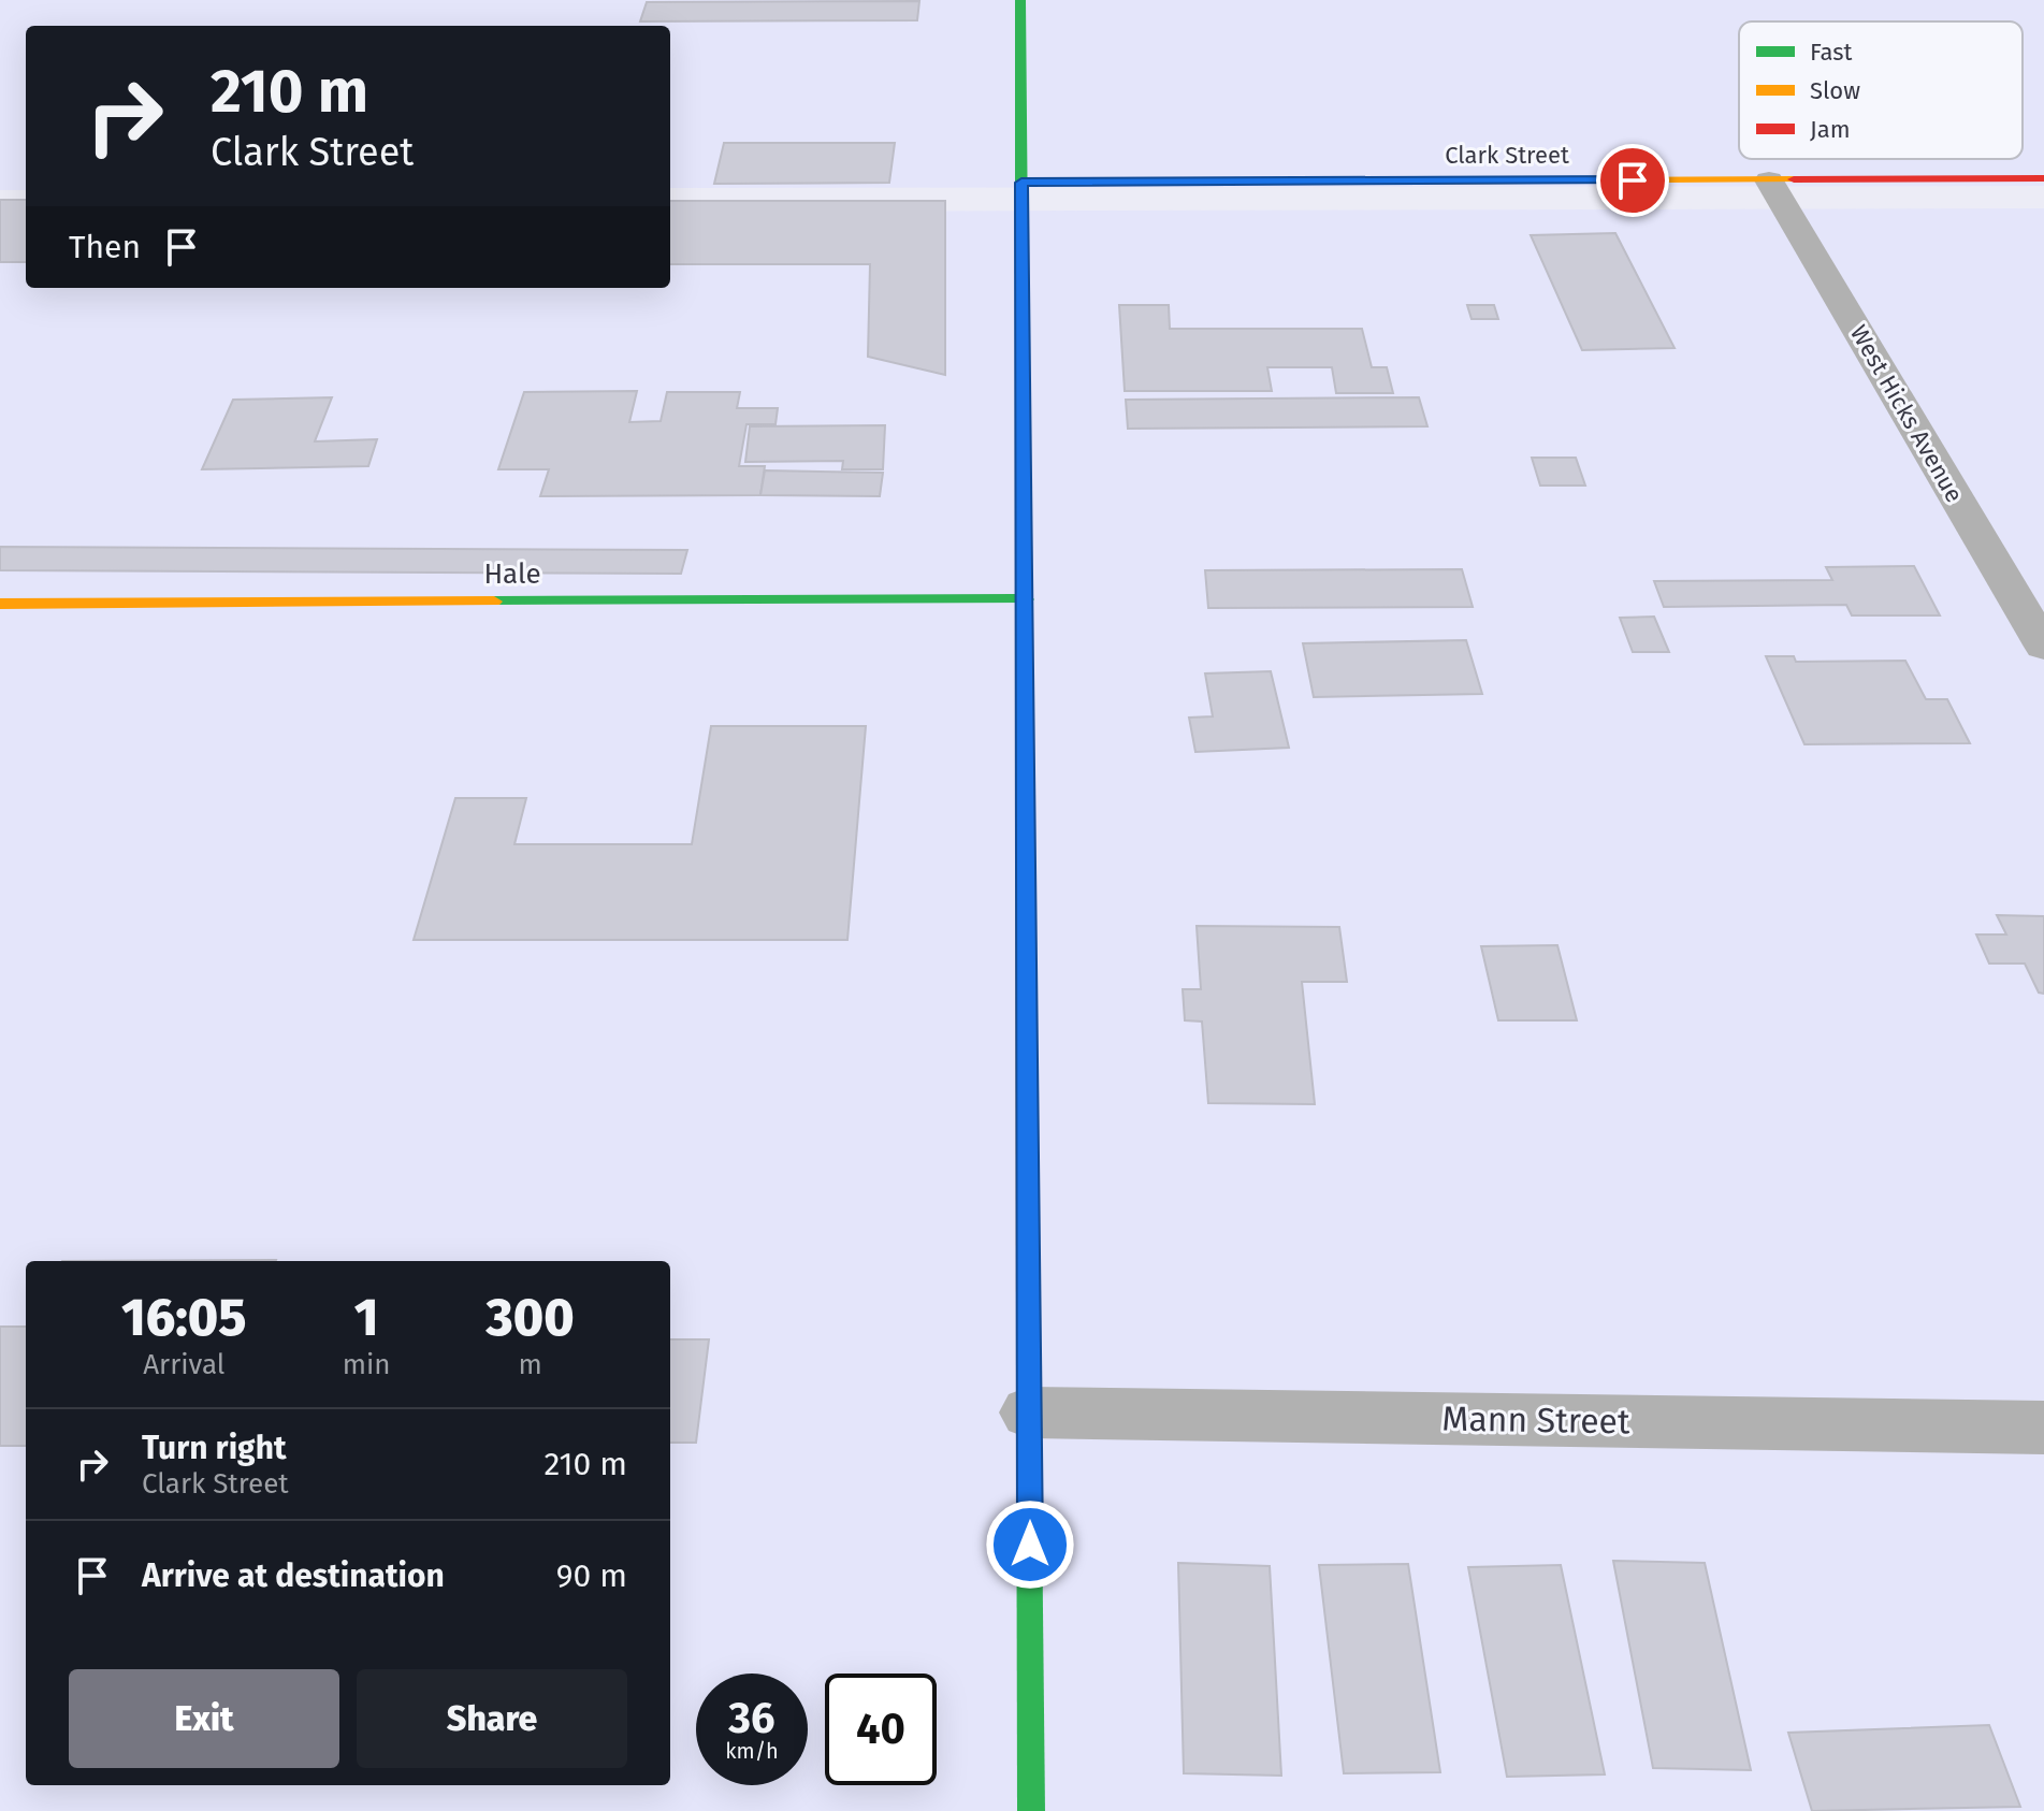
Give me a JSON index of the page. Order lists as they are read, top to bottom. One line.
{"streets":{"street":["Clark Street","West Hicks Avenue","Hale","Mann Street"]},"crossings":[["Clark Street","West Hicks Avenue"]],"legend":["Fast","Slow","Jam"],"page":{"turn":["210 m","Clark Street"],"then":"Then","eta":["16:05","Arrival","1","min","300","m"],"list":[{"name":"Turn right","note":"Clark Street","value":"210 m"},{"name":"Arrive at destination","value":"90 m"}],"buttons":["Exit","Share"],"speed":"36 km/h","limit":"40"}}
